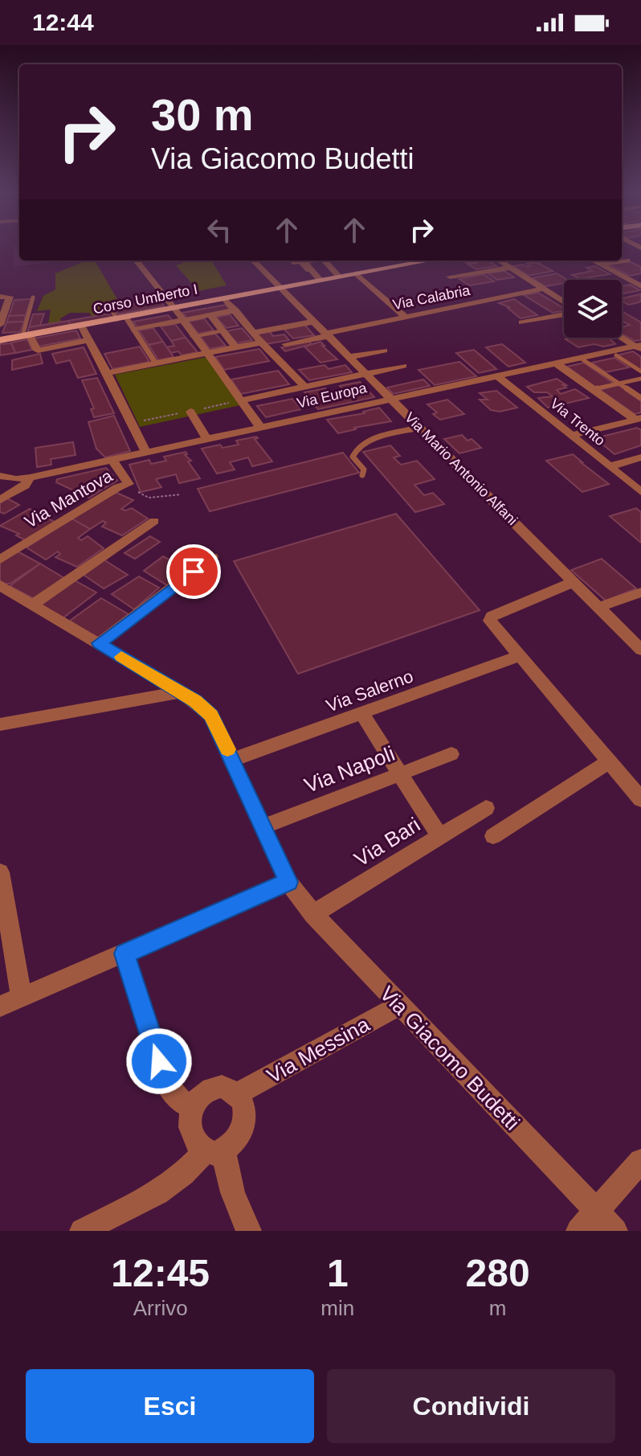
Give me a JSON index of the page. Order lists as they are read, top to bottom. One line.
{"streets":{"main road":["Corso Umberto I"],"street":["Via Calabria","Via Europa","Via Trento","Via Mario Antonio Alfani","Via Mantova","Via Salerno","Via Napoli","Via Bari","Via Messina","Via Giacomo Budetti"]},"crossings":[["Via Calabria","Via Mario Antonio Alfani"],["Corso Umberto I","Via Mario Antonio Alfani"],["Via Europa","Via Trento"],["Via Europa","Via Mario Antonio Alfani"],["Via Europa","Via Mantova"],["Via Salerno","Via Giacomo Budetti"],["Via Napoli","Via Giacomo Budetti"],["Via Bari","Via Giacomo Budetti"],["Via Messina","Via Giacomo Budetti"]],"page":{"status":"12:44","turn":["30 m","Via Giacomo Budetti"],"eta":["12:45","Arrivo","1","min","280","m"],"buttons":["Esci","Condividi"]}}
